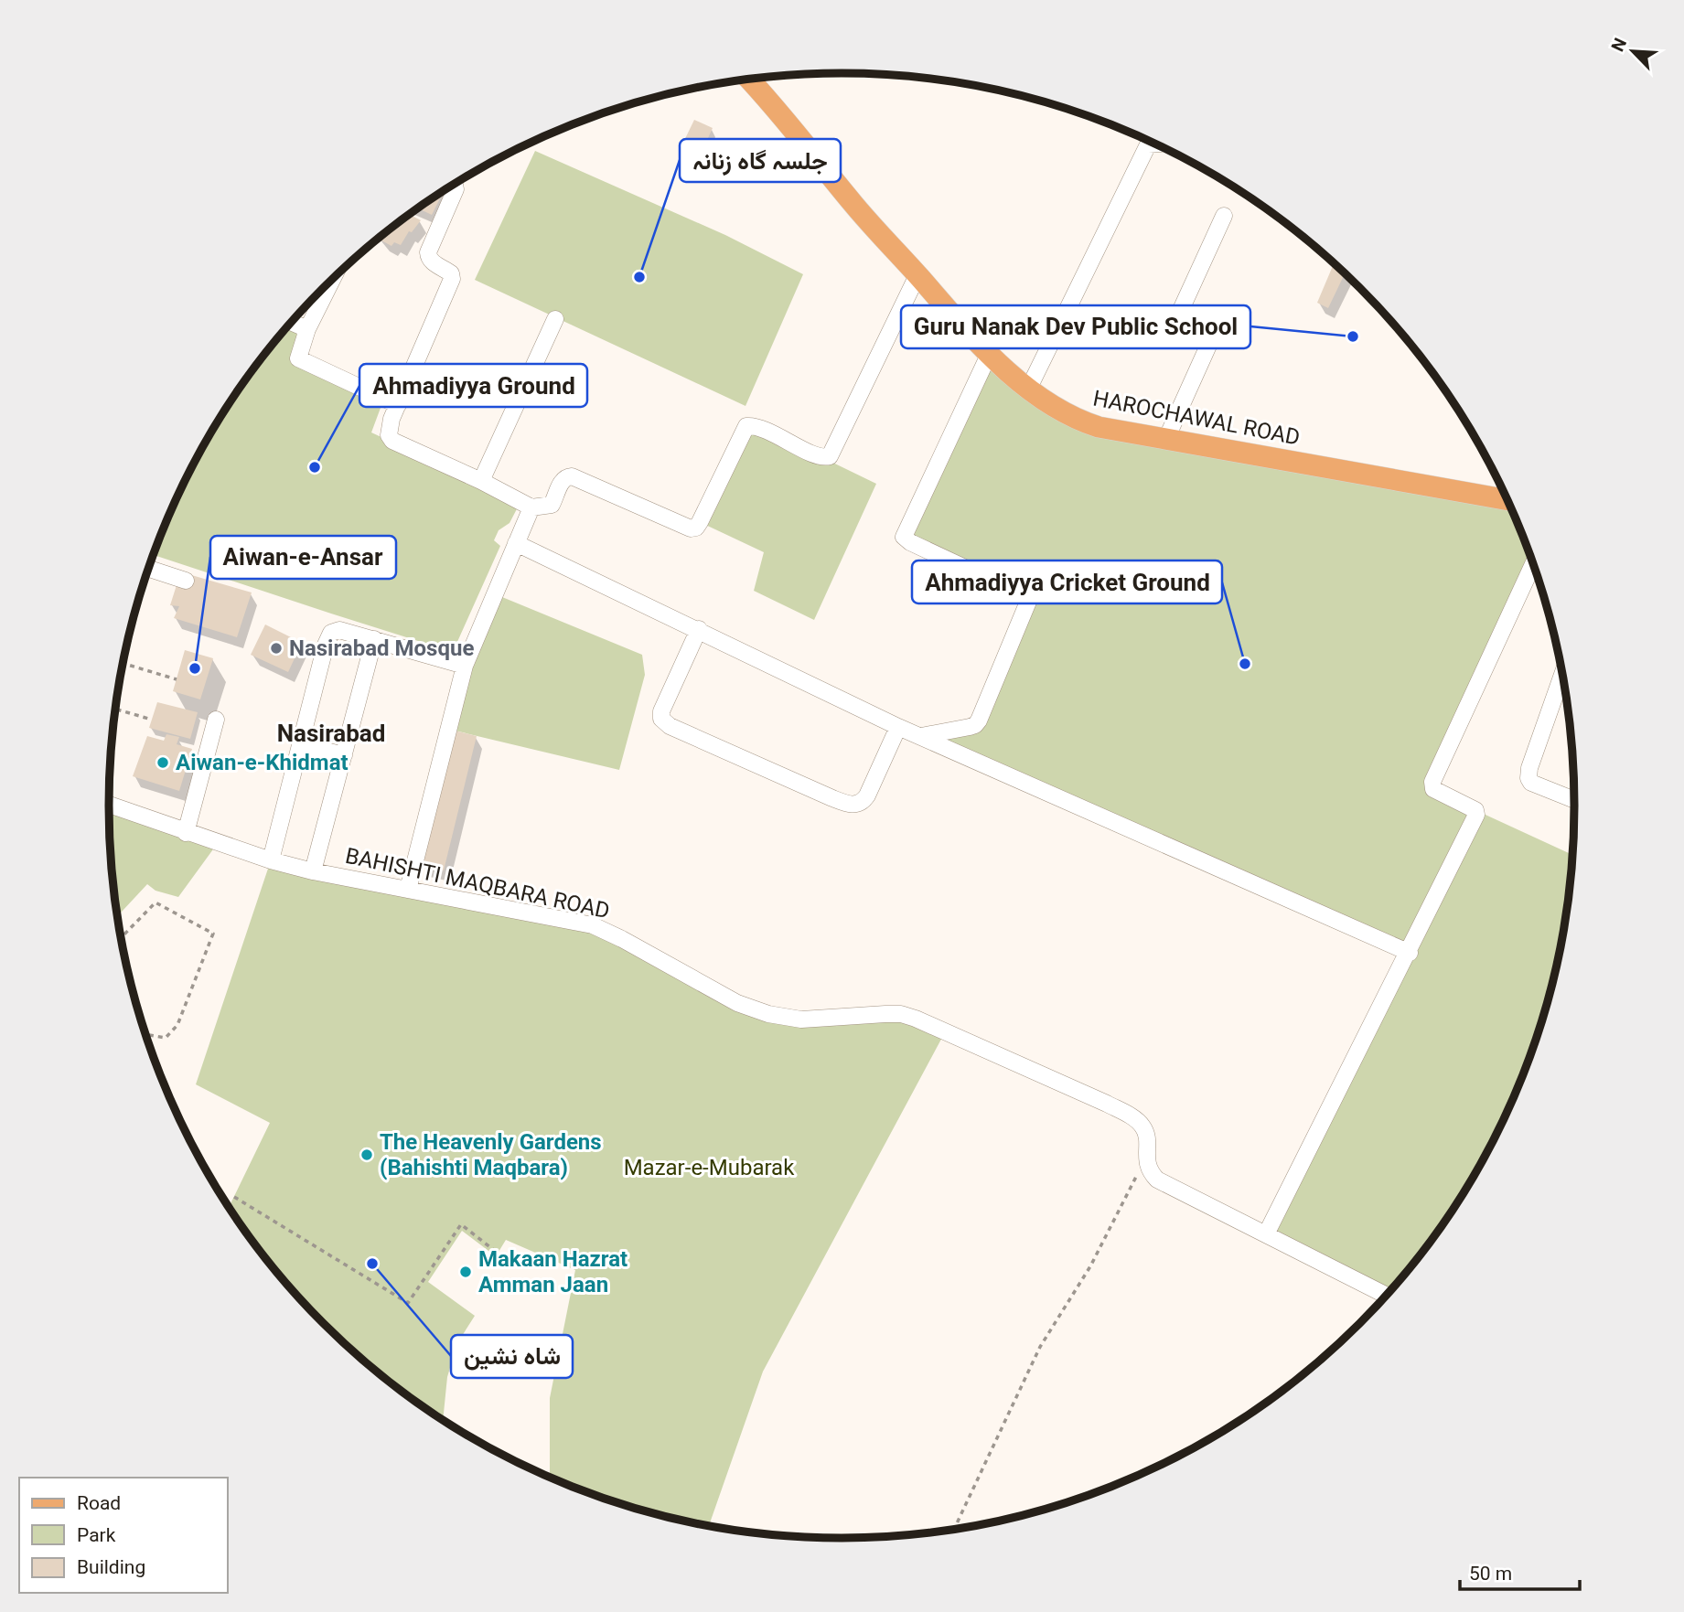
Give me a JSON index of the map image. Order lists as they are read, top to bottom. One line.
{"streets":{"main road":["HAROCHAWAL ROAD"],"street":["BAHISHTI MAQBARA ROAD"]},"districts":["Nasirabad"],"parks":["Mazar-e-Mubarak"],"places":["جلسہ گاہ زنانہ","Guru Nanak Dev Public School","Ahmadiyya Ground","Nasirabad Mosque","Ahmadiyya Cricket Ground","Aiwan-e-Ansar","Aiwan-e-Khidmat","The Heavenly Gardens (Bahishti Maqbara)","شاہ نشین","Makaan Hazrat Amman Jaan"],"legend":["Road","Park","Building"],"scale_bar":"50 m","north":"top left"}
